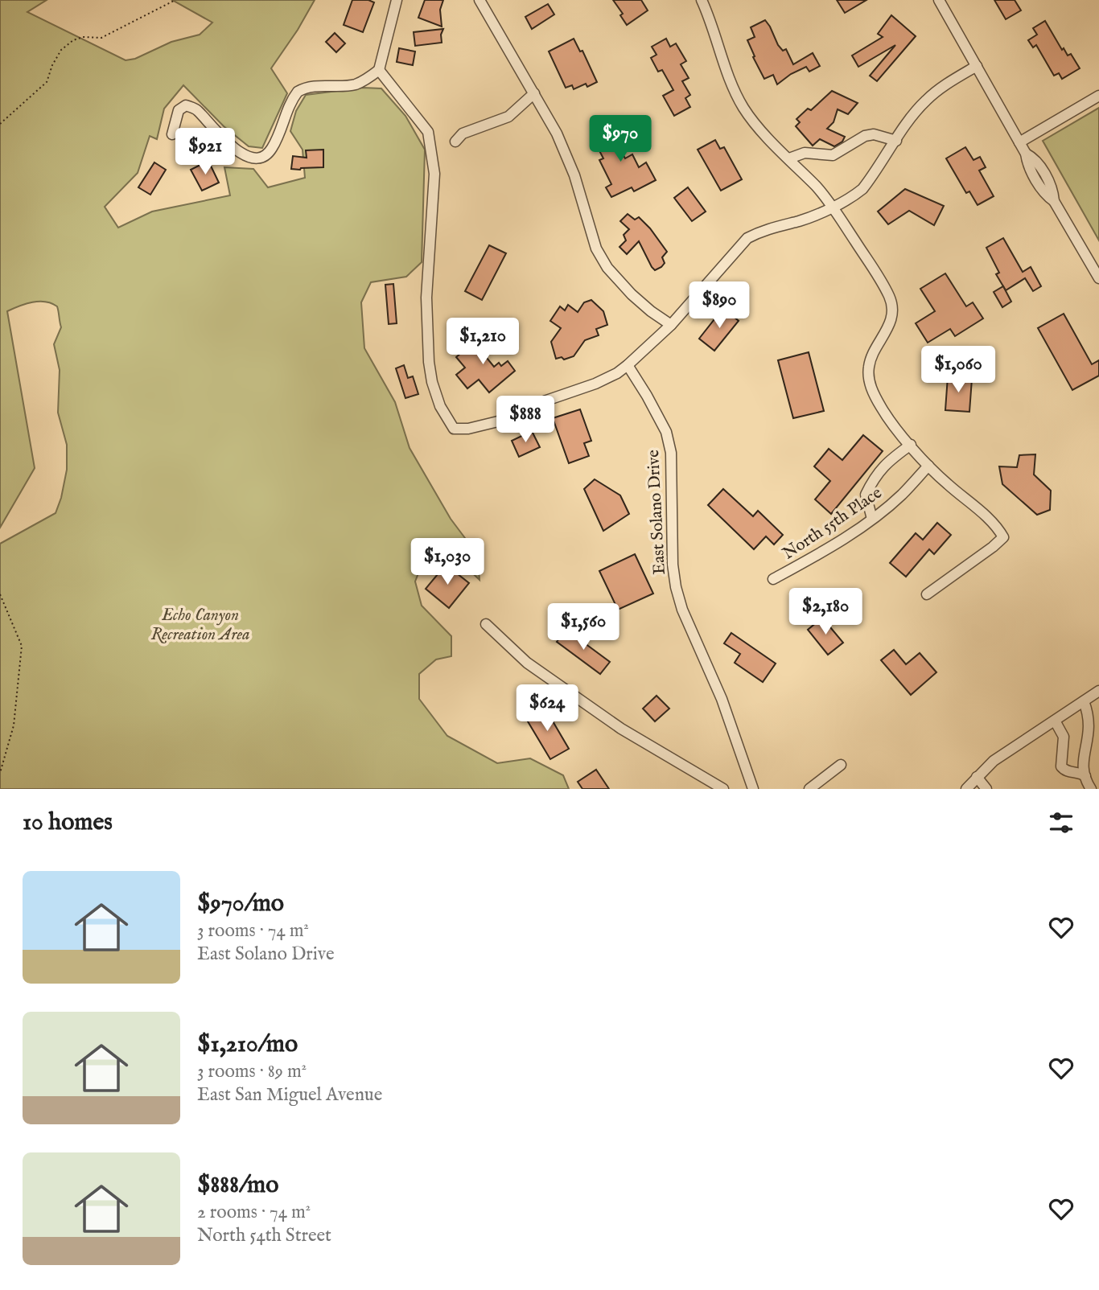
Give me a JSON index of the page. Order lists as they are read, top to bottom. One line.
{"streets":{"street":["East Solano Drive","North 55th Place"]},"parks":["Echo Canyon Recreation Area"],"page":{"price":["$970","$921","$890","$1,210","$1,060","$888","$1,030","$2,180","$1,560","$624"],"heading":"10 homes","list":[{"name":"$970/mo","note":"3 rooms · 74 m² · East Solano Drive"},{"name":"$1,210/mo","note":"3 rooms · 89 m² · East San Miguel Avenue"},{"name":"$888/mo","note":"2 rooms · 74 m² · North 54th Street"}]}}
